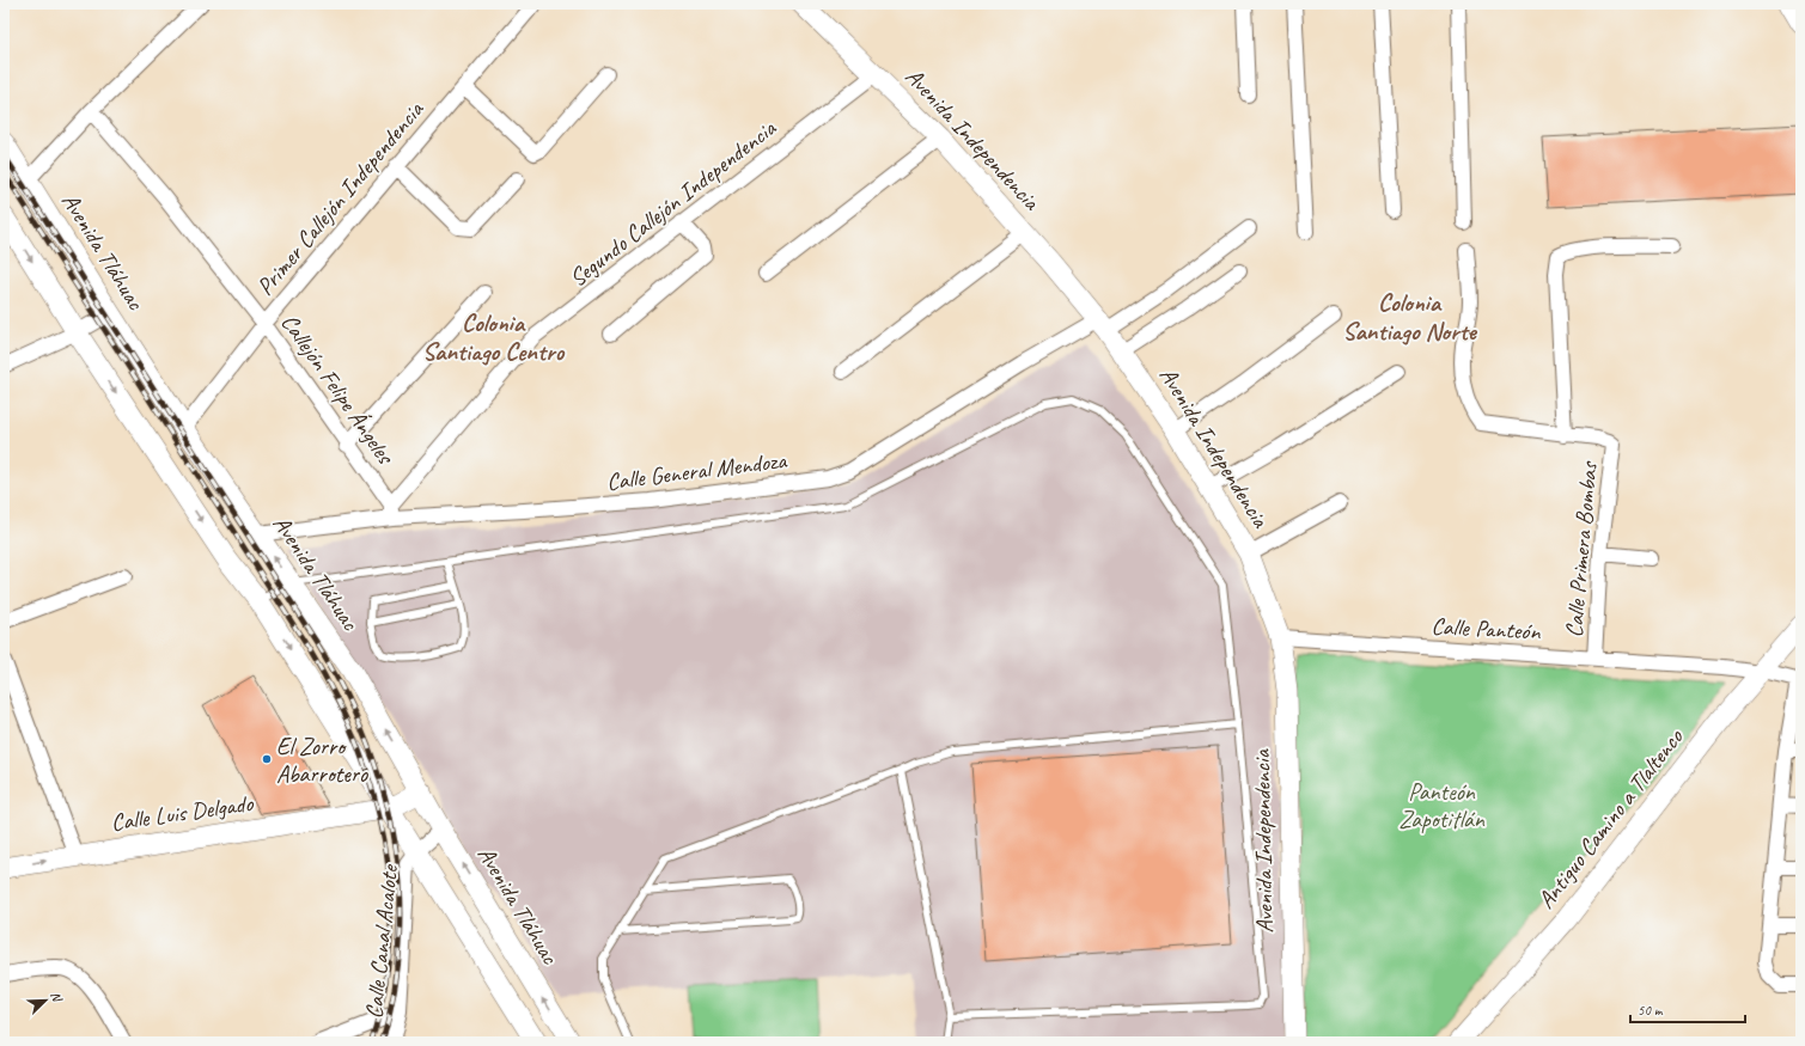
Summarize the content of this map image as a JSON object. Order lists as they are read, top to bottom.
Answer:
{
  "streets": {
    "street": [
      "Avenida Independencia",
      "Primer Callejón Independencia",
      "Segundo Callejón Independencia",
      "Avenida Tláhuac",
      "Callejón Felipe Ángeles",
      "Calle General Mendoza",
      "Calle Primera Bombas",
      "Calle Panteón",
      "Calle Luis Delgado",
      "Antiguo Camino a Tlaltenco",
      "Calle Canal Acalote"
    ]
  },
  "crossings": [
    ["Avenida Independencia", "Segundo Callejón Independencia"],
    ["Avenida Independencia", "Calle General Mendoza"],
    ["Avenida Independencia", "Calle Panteón"],
    ["Primer Callejón Independencia", "Avenida Tláhuac"],
    ["Primer Callejón Independencia", "Callejón Felipe Ángeles"],
    ["Segundo Callejón Independencia", "Callejón Felipe Ángeles"],
    ["Segundo Callejón Independencia", "Calle General Mendoza"],
    ["Avenida Tláhuac", "Calle General Mendoza"],
    ["Avenida Tláhuac", "Calle Luis Delgado"],
    ["Avenida Tláhuac", "Calle Canal Acalote"],
    ["Callejón Felipe Ángeles", "Calle General Mendoza"],
    ["Calle Primera Bombas", "Calle Panteón"],
    ["Calle Panteón", "Antiguo Camino a Tlaltenco"]
  ],
  "districts": ["Colonia Santiago Norte", "Colonia Santiago Centro"],
  "parks": ["Panteón Zapotitlán"],
  "places": ["El Zorro Abarrotero"],
  "scale_bar": "50 m",
  "north": "top right"
}
